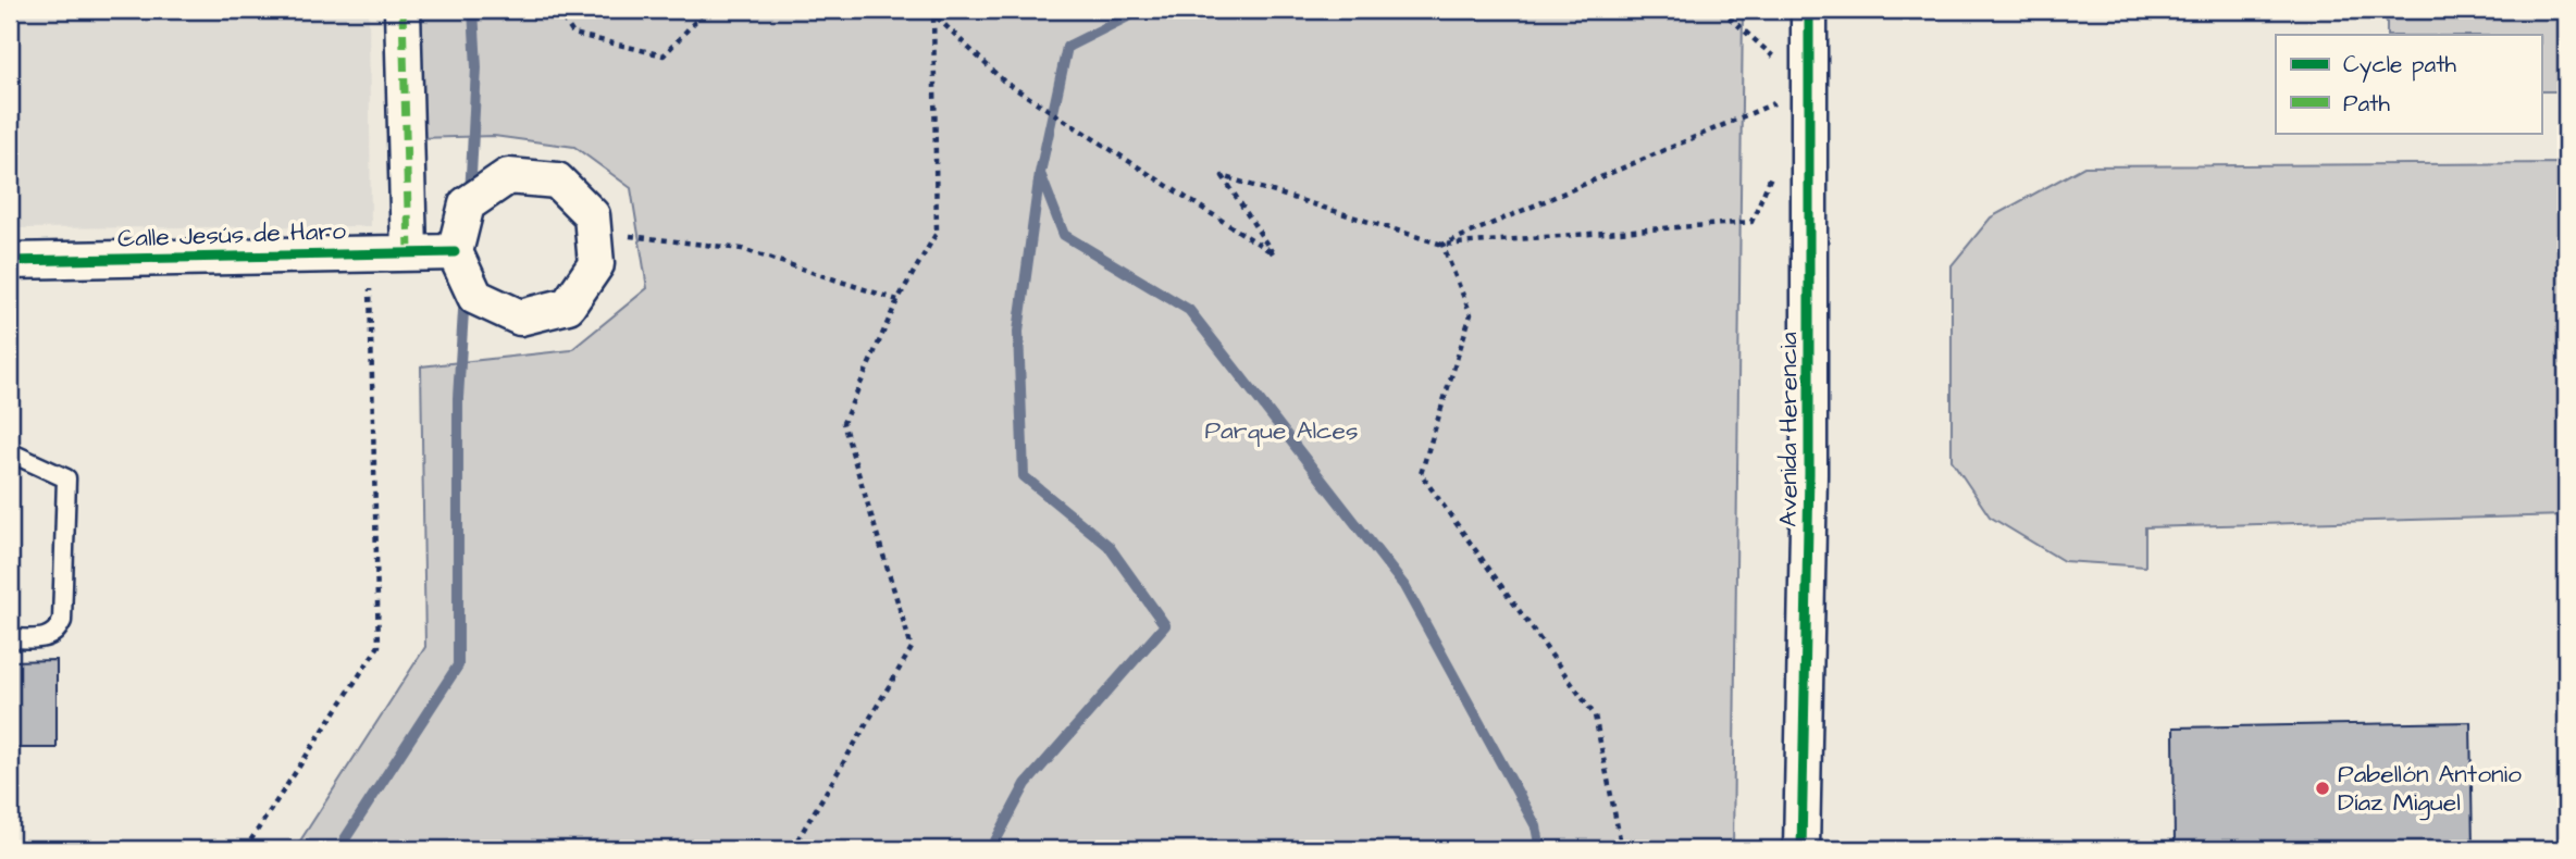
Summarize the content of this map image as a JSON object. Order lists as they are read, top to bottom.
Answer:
{
  "streets": {
    "street": ["Calle Jesús de Haro", "Avenida Herencia"]
  },
  "parks": ["Parque Alces"],
  "places": ["Pabellón Antonio Díaz Miguel"],
  "legend": ["Cycle path", "Path"]
}
